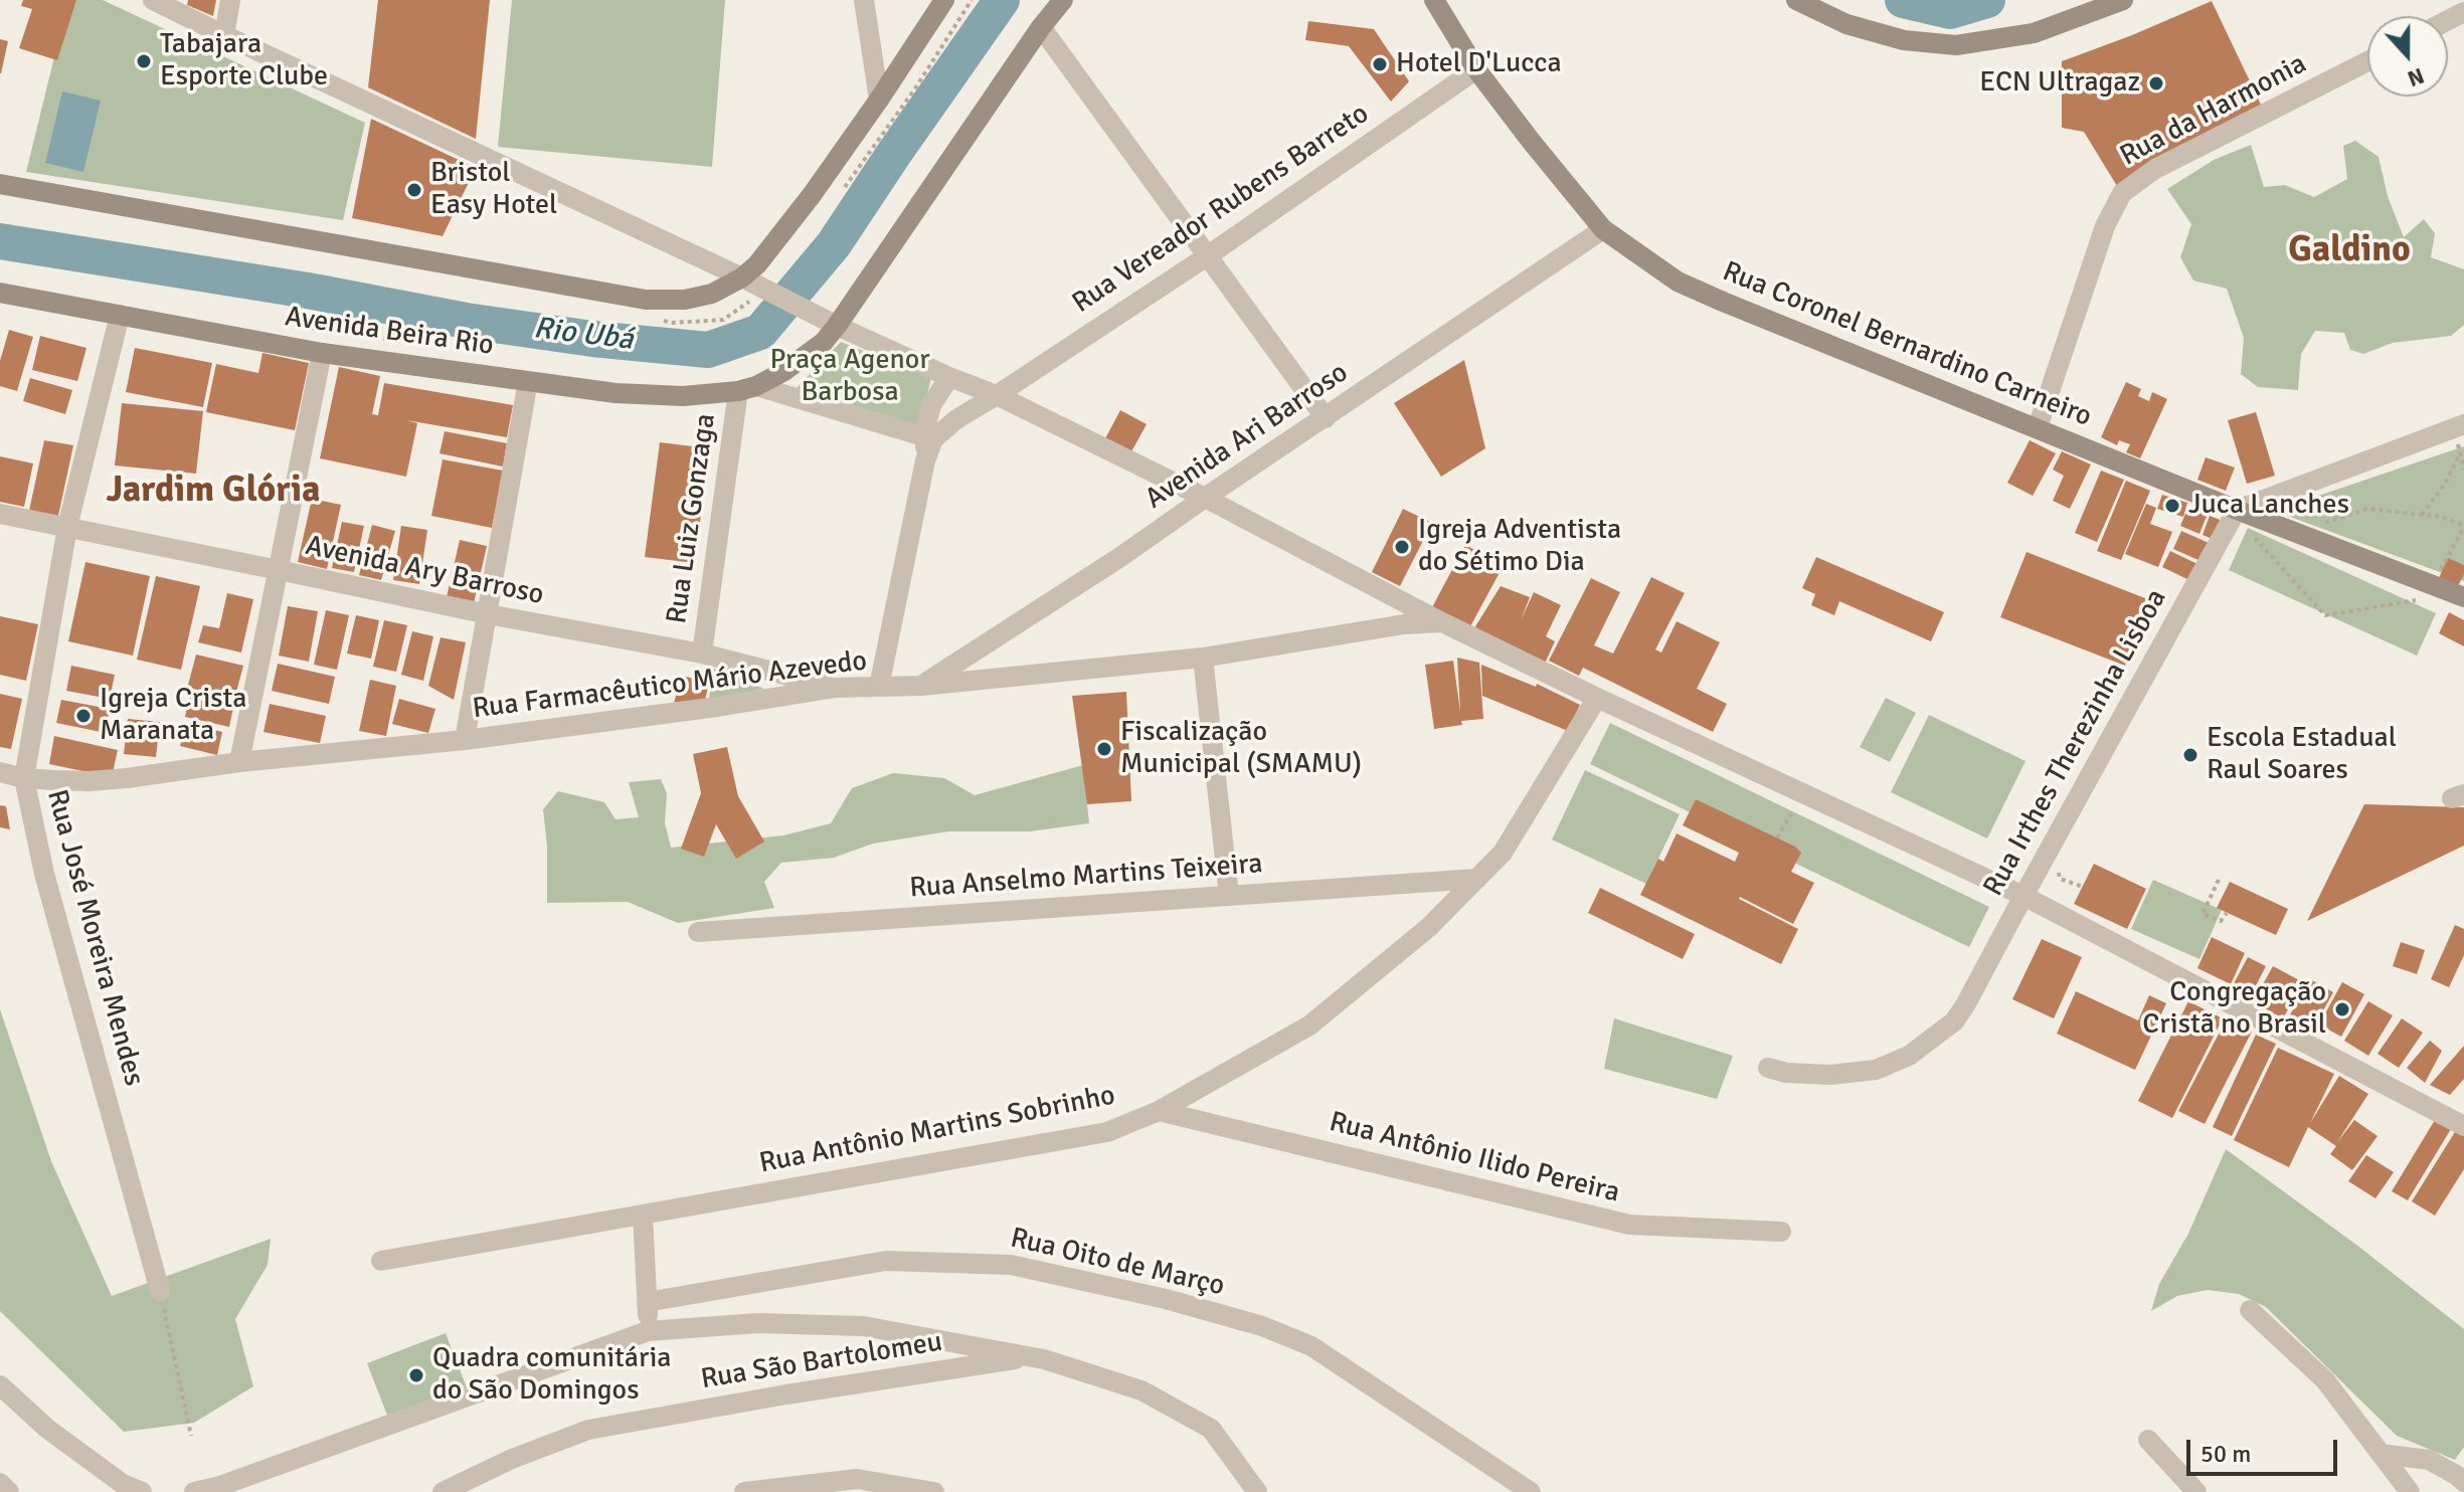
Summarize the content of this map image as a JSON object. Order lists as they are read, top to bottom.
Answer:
{
  "streets": {
    "main road": ["Avenida Beira Rio", "Rua Coronel Bernardino Carneiro"],
    "street": [
      "Rua da Harmonia",
      "Rua Vereador Rubens Barreto",
      "Avenida Ari Barroso",
      "Rua Luiz Gonzaga",
      "Avenida Ary Barroso",
      "Rua Farmacêutico Mário Azevedo",
      "Rua Irthes Therezinha Lisboa",
      "Rua Anselmo Martins Teixeira",
      "Rua José Moreira Mendes",
      "Rua Antônio Martins Sobrinho",
      "Rua Antônio Ilido Pereira",
      "Rua Oito de Março",
      "Rua São Bartolomeu"
    ]
  },
  "crossings": [
    ["Rua da Harmonia", "Rua Coronel Bernardino Carneiro"],
    ["Rua Vereador Rubens Barreto", "Rua Coronel Bernardino Carneiro"],
    ["Avenida Beira Rio", "Rua Luiz Gonzaga"],
    ["Avenida Beira Rio", "Rua José Moreira Mendes"],
    ["Rua Coronel Bernardino Carneiro", "Avenida Ari Barroso"],
    ["Rua Coronel Bernardino Carneiro", "Rua Irthes Therezinha Lisboa"],
    ["Avenida Ari Barroso", "Rua Farmacêutico Mário Azevedo"],
    ["Rua Luiz Gonzaga", "Avenida Ary Barroso"],
    ["Avenida Ary Barroso", "Rua Farmacêutico Mário Azevedo"],
    ["Avenida Ary Barroso", "Rua José Moreira Mendes"],
    ["Rua Farmacêutico Mário Azevedo", "Rua José Moreira Mendes"],
    ["Rua Anselmo Martins Teixeira", "Rua Antônio Martins Sobrinho"],
    ["Rua Antônio Martins Sobrinho", "Rua Antônio Ilido Pereira"]
  ],
  "districts": ["Galdino", "Jardim Glória"],
  "water": ["Rio Ubá"],
  "parks": ["Praça Agenor Barbosa"],
  "places": [
    "Tabajara Esporte Clube",
    "Hotel D'Lucca",
    "ECN Ultragaz",
    "Bristol Easy Hotel",
    "Juca Lanches",
    "Igreja Adventista do Sétimo Dia",
    "Igreja Crista Maranata",
    "Fiscalização Municipal (SMAMU)",
    "Escola Estadual Raul Soares",
    "Congregação Cristã no Brasil",
    "Quadra comunitária do São Domingos"
  ],
  "scale_bar": "50 m",
  "north": "bottom"
}
